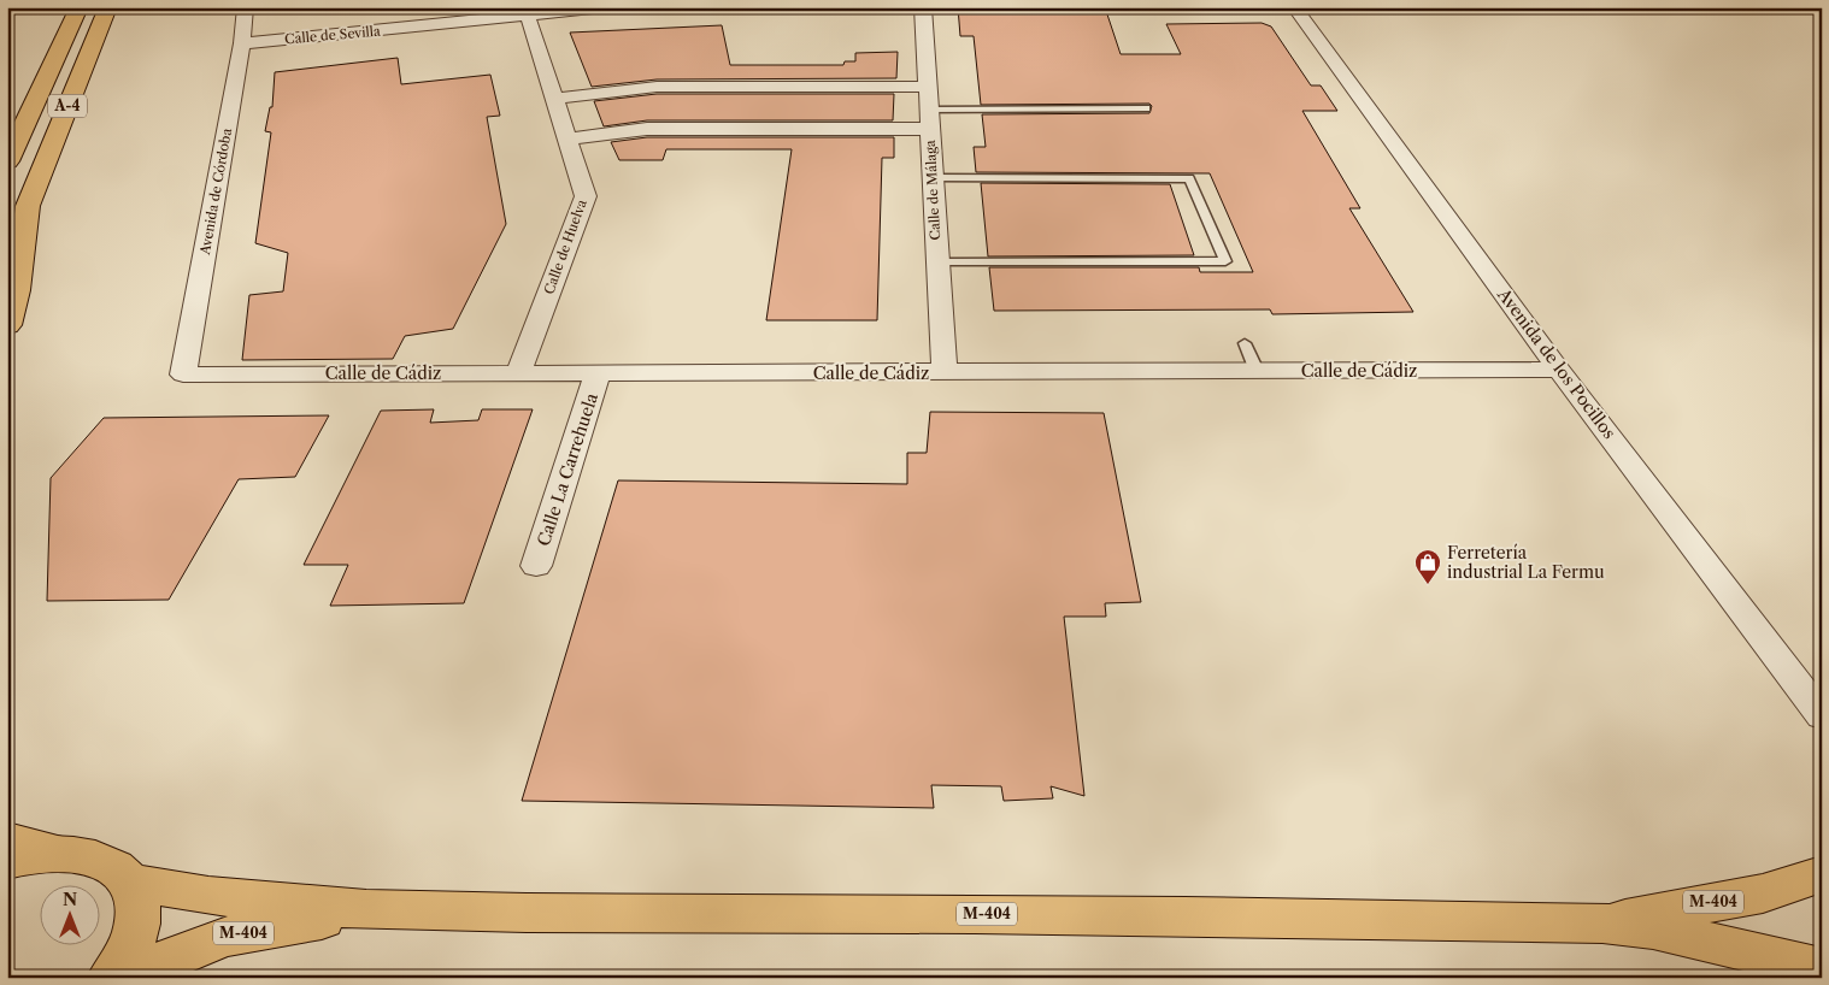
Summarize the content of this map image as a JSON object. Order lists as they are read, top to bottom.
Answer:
{
  "streets": {
    "main road": ["A-4", "M-404"],
    "street": [
      "Calle de Sevilla",
      "Calle de Málaga",
      "Avenida de Córdoba",
      "Calle de Huelva",
      "Avenida de los Pocillos",
      "Calle de Cádiz",
      "Calle La Carrehuela"
    ]
  },
  "crossings": [
    ["Calle de Sevilla", "Avenida de Córdoba"],
    ["Calle de Sevilla", "Calle de Huelva"],
    ["Calle de Málaga", "Calle de Cádiz"],
    ["Avenida de Córdoba", "Calle de Cádiz"],
    ["Calle de Huelva", "Calle de Cádiz"],
    ["Avenida de los Pocillos", "Calle de Cádiz"],
    ["Calle de Cádiz", "Calle La Carrehuela"]
  ],
  "places": {
    "shop": ["Ferretería industrial La Fermu"]
  },
  "north": "top"
}
